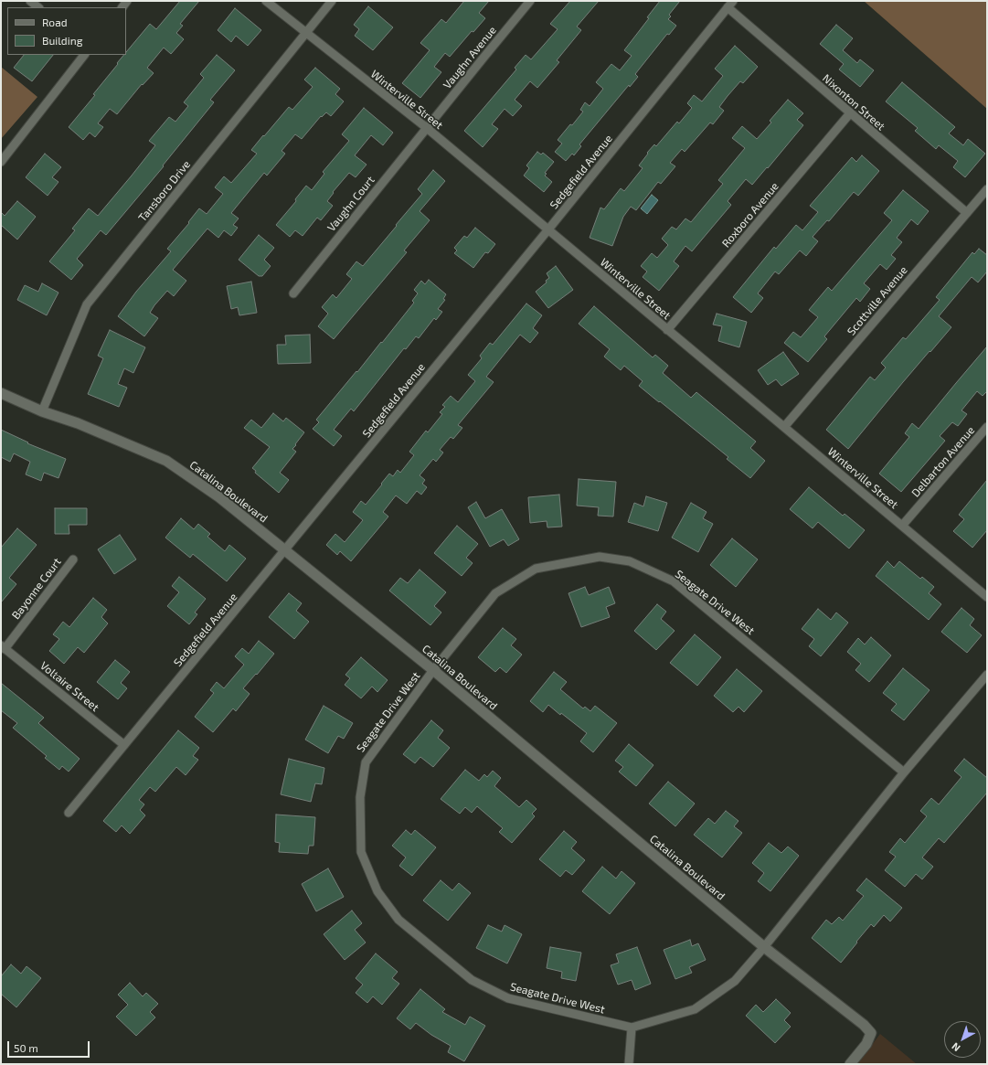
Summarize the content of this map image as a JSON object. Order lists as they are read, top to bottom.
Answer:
{
  "streets": {
    "street": [
      "Vaughn Avenue",
      "Winterville Street",
      "Nixonton Street",
      "Sedgefield Avenue",
      "Tansboro Drive",
      "Vaughn Court",
      "Roxboro Avenue",
      "Scottville Avenue",
      "Delbarton Avenue",
      "Catalina Boulevard",
      "Bayonne Court",
      "Seagate Drive West",
      "Voltaire Street"
    ]
  },
  "crossings": [
    ["Vaughn Avenue", "Winterville Street"],
    ["Vaughn Avenue", "Vaughn Court"],
    ["Winterville Street", "Sedgefield Avenue"],
    ["Winterville Street", "Tansboro Drive"],
    ["Winterville Street", "Vaughn Court"],
    ["Winterville Street", "Roxboro Avenue"],
    ["Winterville Street", "Scottville Avenue"],
    ["Winterville Street", "Delbarton Avenue"],
    ["Nixonton Street", "Sedgefield Avenue"],
    ["Nixonton Street", "Roxboro Avenue"],
    ["Nixonton Street", "Scottville Avenue"],
    ["Sedgefield Avenue", "Catalina Boulevard"],
    ["Sedgefield Avenue", "Voltaire Street"],
    ["Tansboro Drive", "Catalina Boulevard"],
    ["Catalina Boulevard", "Seagate Drive West"],
    ["Bayonne Court", "Voltaire Street"]
  ],
  "legend": ["Road", "Building"],
  "scale_bar": "50 m",
  "north": "bottom left"
}
